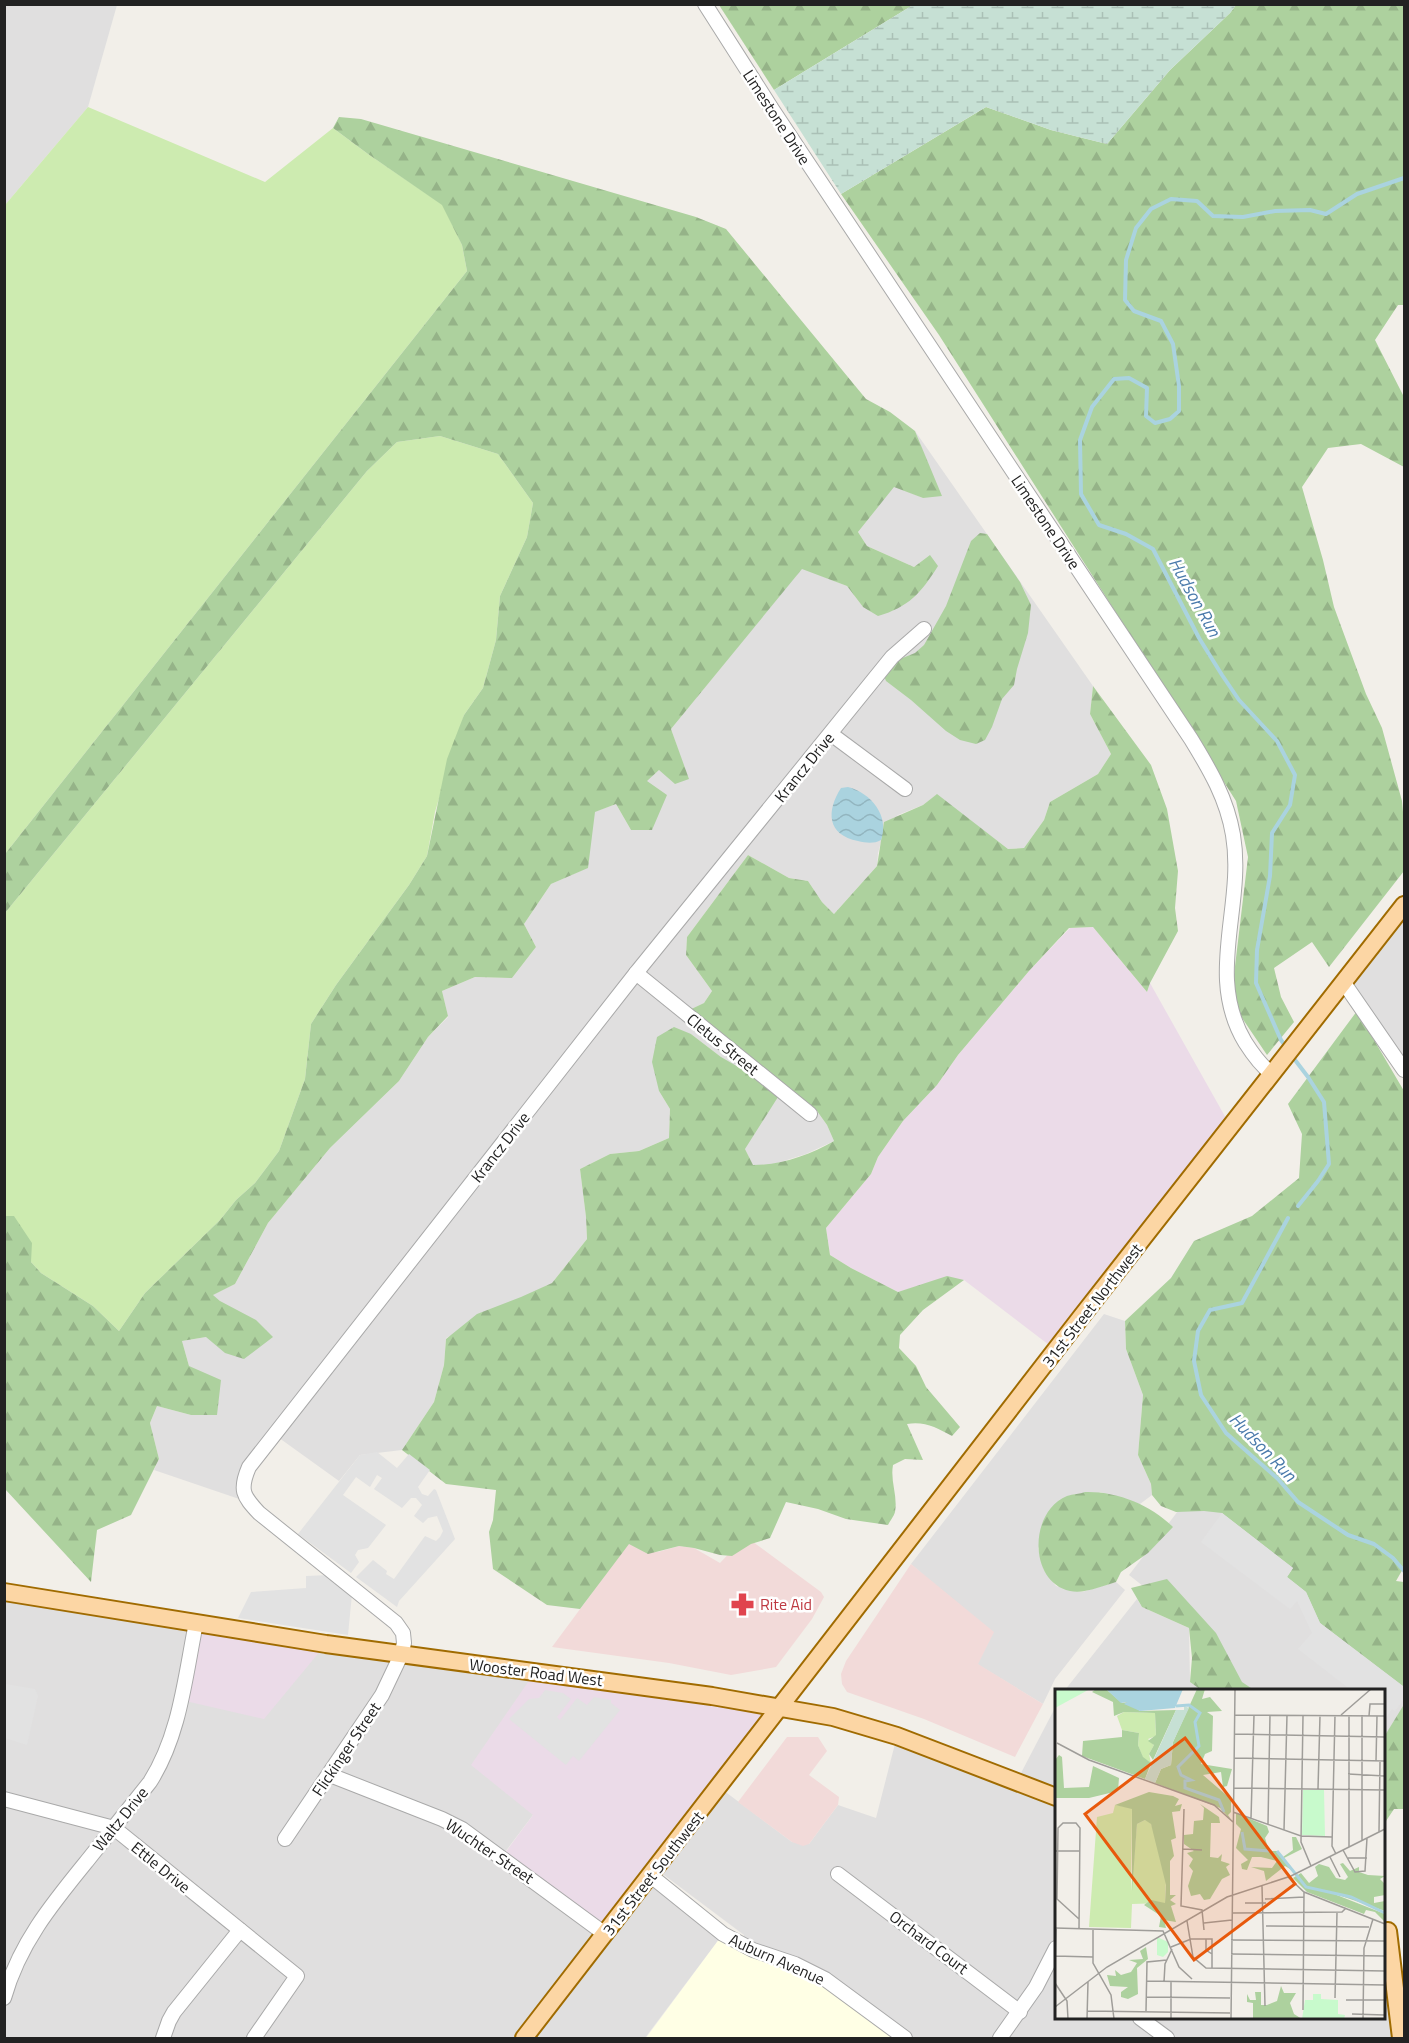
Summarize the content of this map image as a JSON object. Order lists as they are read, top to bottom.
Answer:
{
  "streets": {
    "main road": ["31st Street Northwest", "Wooster Road West", "31st Street Southwest"],
    "street": [
      "Limestone Drive",
      "Krancz Drive",
      "Cletus Street",
      "Flickinger Street",
      "Waltz Drive",
      "Wuchter Street",
      "Ettle Drive",
      "Orchard Court",
      "Auburn Avenue"
    ]
  },
  "crossings": [
    ["Limestone Drive", "31st Street Northwest"],
    ["Krancz Drive", "Cletus Street"],
    ["Krancz Drive", "Wooster Road West"],
    ["Krancz Drive", "Flickinger Street"],
    ["31st Street Northwest", "Wooster Road West"],
    ["31st Street Northwest", "31st Street Southwest"],
    ["Wooster Road West", "Flickinger Street"],
    ["Wooster Road West", "Waltz Drive"],
    ["Wooster Road West", "31st Street Southwest"],
    ["Flickinger Street", "Wuchter Street"],
    ["Waltz Drive", "Ettle Drive"],
    ["Wuchter Street", "31st Street Southwest"],
    ["31st Street Southwest", "Auburn Avenue"]
  ],
  "water": ["Hudson Run"],
  "places": {
    "pharmacy": ["Rite Aid"]
  }
}
